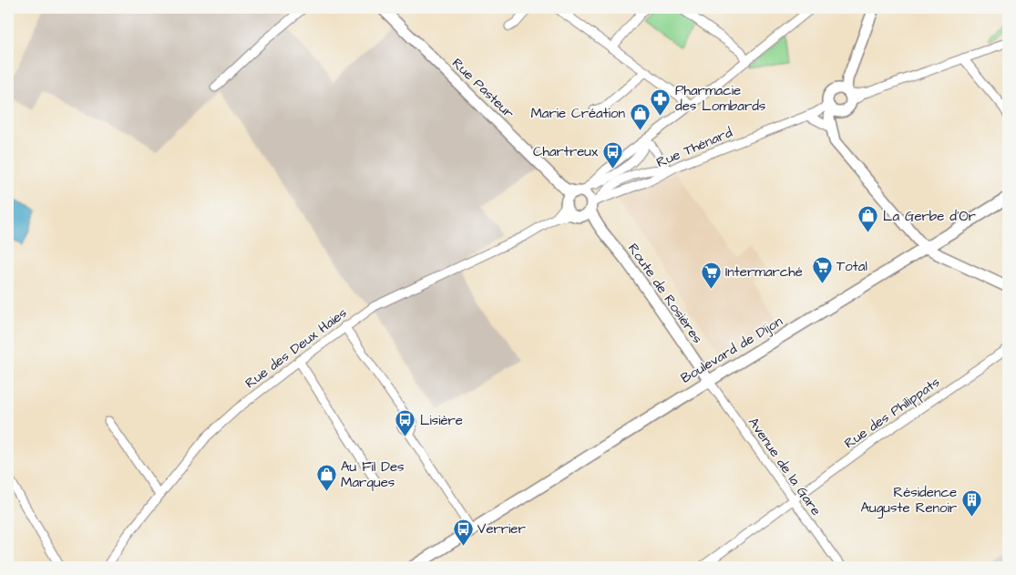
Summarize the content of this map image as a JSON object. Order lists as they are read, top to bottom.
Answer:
{
  "streets": {
    "main road": ["Boulevard de Dijon"],
    "street": [
      "Rue Pasteur",
      "Rue Thénard",
      "Route de Rosières",
      "Rue des Deux Haies",
      "Rue des Philippats",
      "Avenue de la Gare"
    ]
  },
  "crossings": [
    ["Rue Pasteur", "Route de Rosières"],
    ["Rue Pasteur", "Rue des Deux Haies"],
    ["Rue Thénard", "Route de Rosières"],
    ["Route de Rosières", "Rue des Deux Haies"],
    ["Route de Rosières", "Boulevard de Dijon"],
    ["Route de Rosières", "Avenue de la Gare"],
    ["Boulevard de Dijon", "Avenue de la Gare"],
    ["Rue des Philippats", "Avenue de la Gare"]
  ],
  "places": {
    "pharmacy": ["Pharmacie des Lombards"],
    "shop": ["Marie Création", "La Gerbe d'Or", "Au Fil Des Marques"],
    "bus stop": ["Chartreux", "Lisière", "Verrier"],
    "supermarket": ["Total", "Intermarché"],
    "building": ["Résidence Auguste Renoir"]
  }
}
